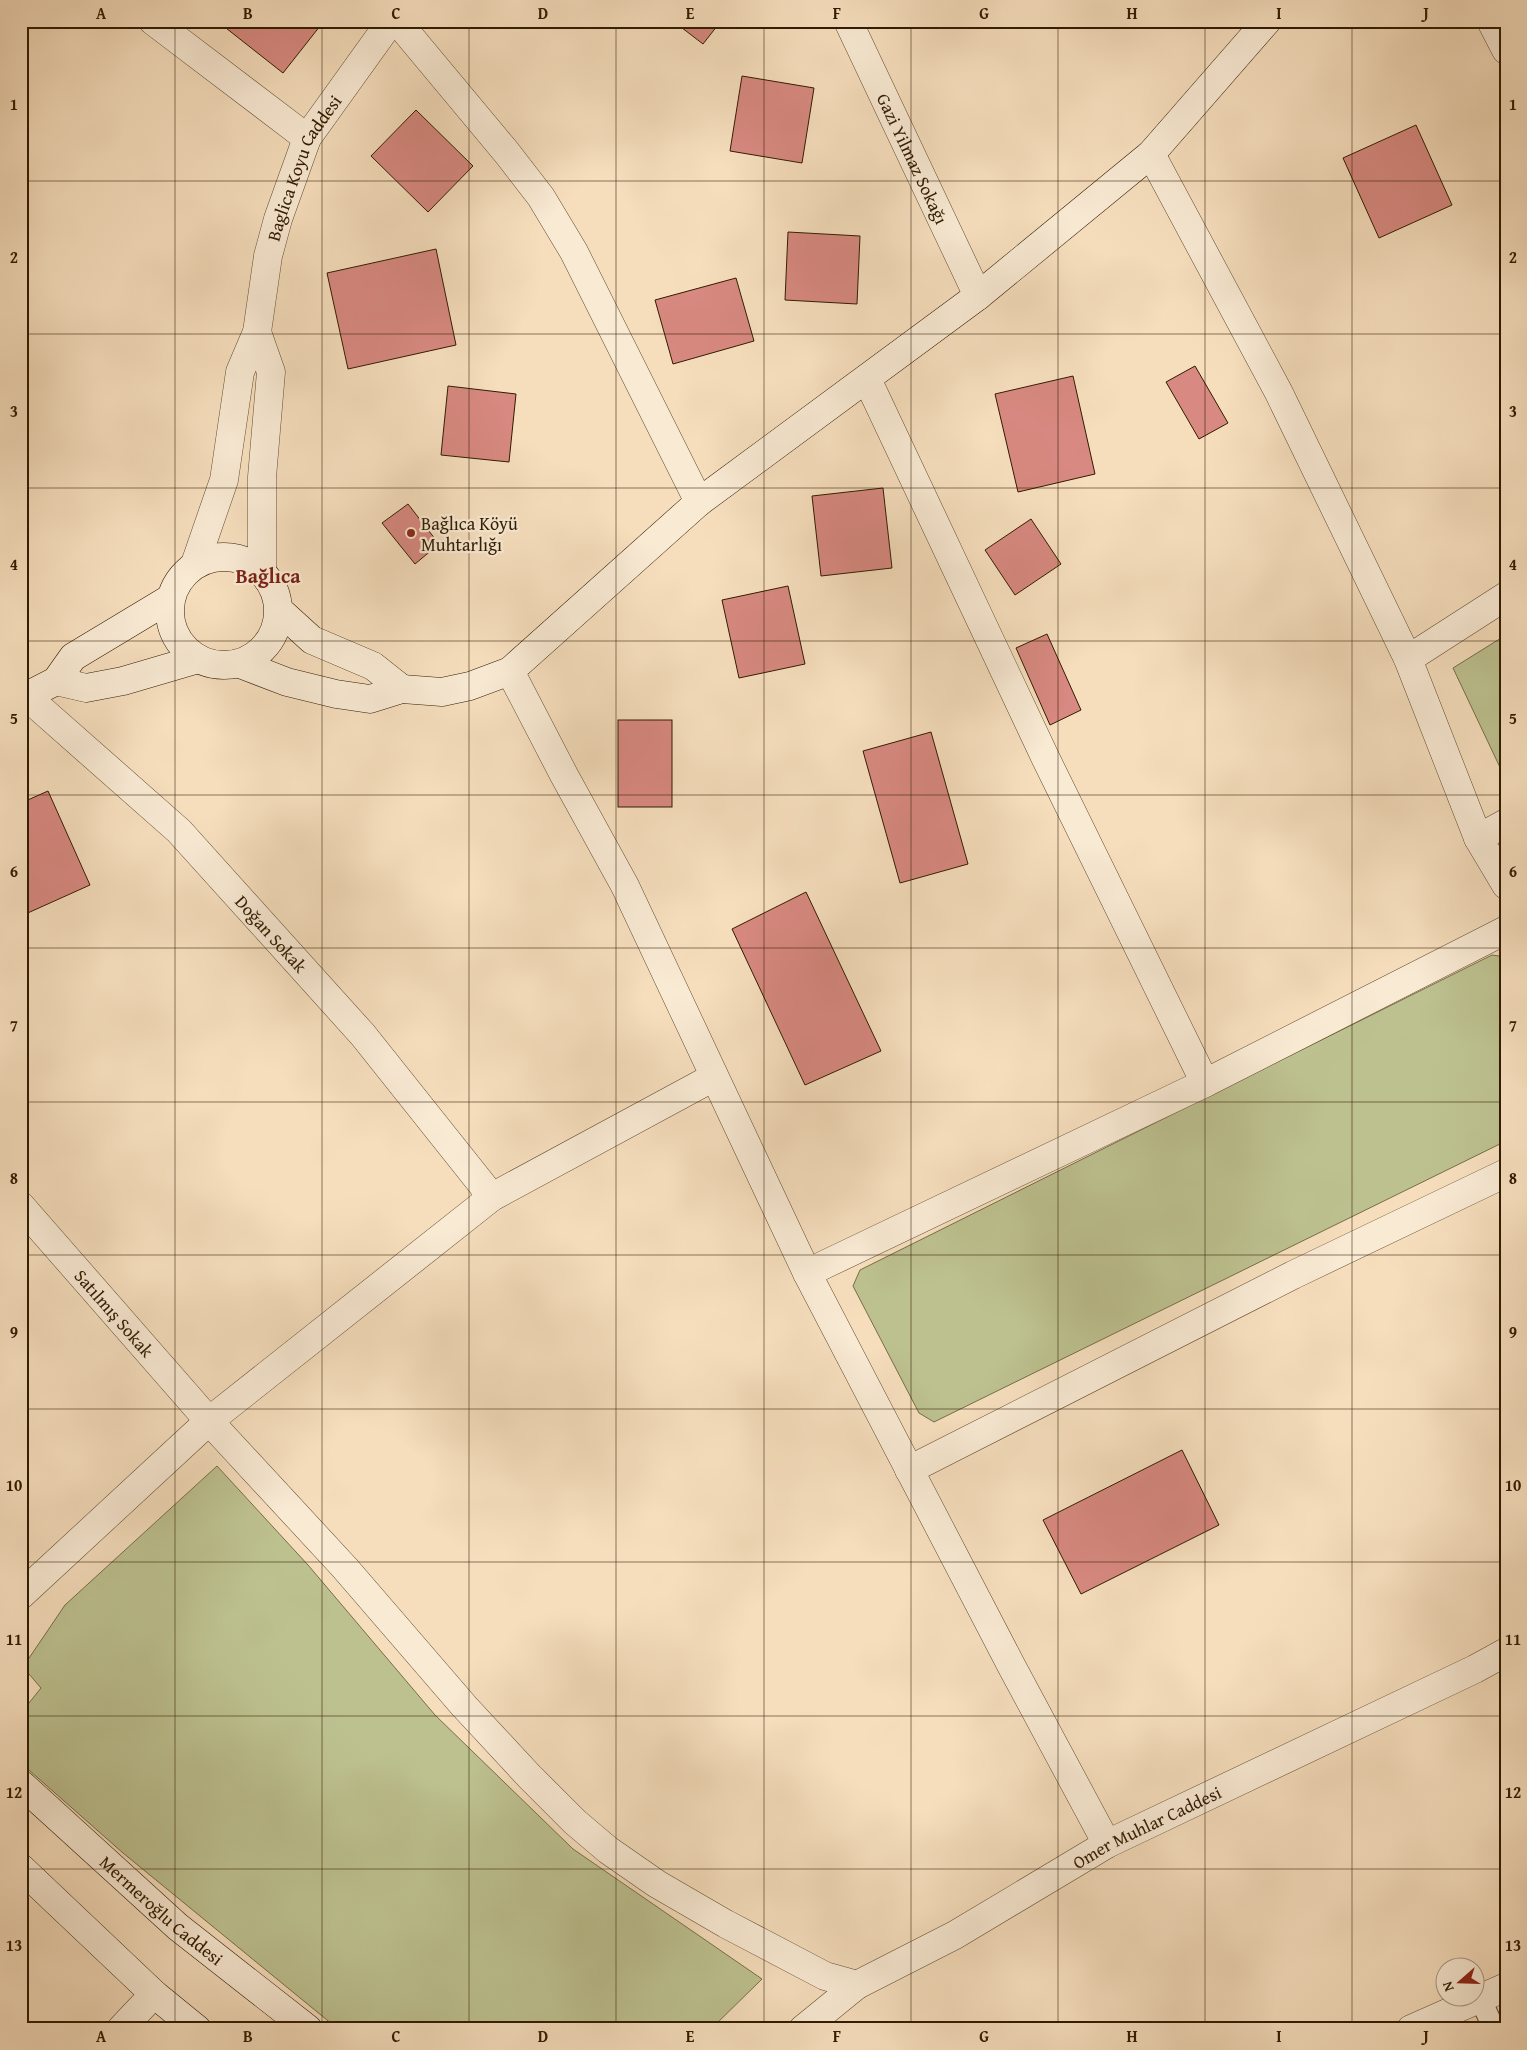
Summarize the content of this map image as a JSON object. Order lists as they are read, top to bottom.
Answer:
{
  "streets": {
    "street": [
      "Gazi Yilmaz Sokağı",
      "Baglica Koyu Caddesi",
      "Doğan Sokak",
      "Satılmış Sokak",
      "Omer Muhlar Caddesi",
      "Mermeroğlu Caddesi"
    ]
  },
  "crossings": [
    ["Satılmış Sokak", "Omer Muhlar Caddesi"]
  ],
  "districts": ["Bağlıca"],
  "places": ["Bağlıca Köyü Muhtarlığı"],
  "north": "left",
  "grid": {
    "columns": [
      "A",
      "B",
      "C",
      "D",
      "E",
      "F",
      "G",
      "H",
      "I",
      "J"
    ],
    "rows": [
      "1",
      "2",
      "3",
      "4",
      "5",
      "6",
      "7",
      "8",
      "9",
      "10",
      "11",
      "12",
      "13"
    ]
  }
}
